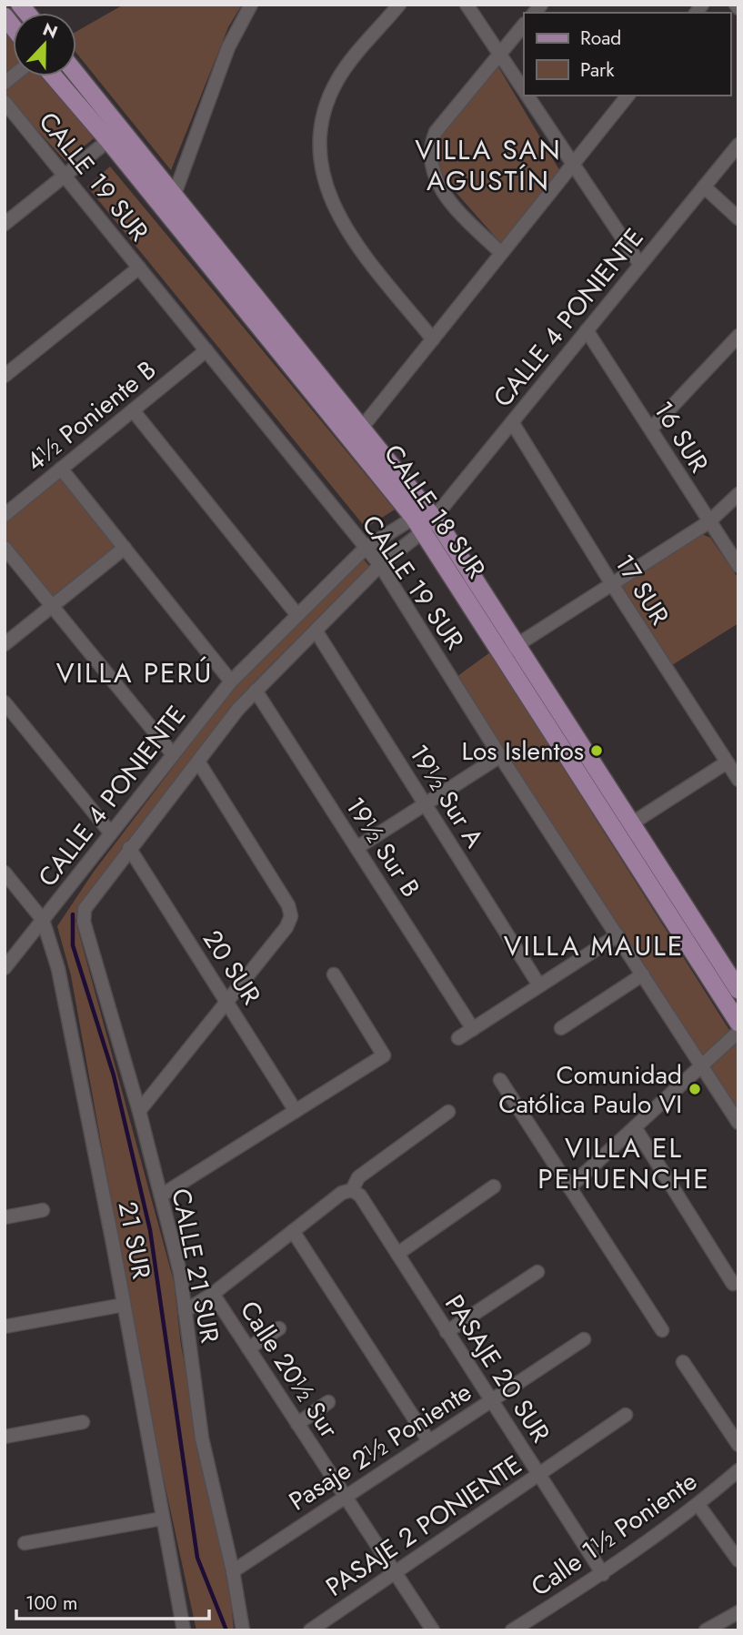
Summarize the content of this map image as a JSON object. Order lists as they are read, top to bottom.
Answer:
{
  "streets": {
    "main road": ["CALLE 18 SUR"],
    "street": [
      "CALLE 19 SUR",
      "CALLE 4 PONIENTE",
      "4½ Poniente B",
      "16 SUR",
      "17 SUR",
      "19½ Sur A",
      "19½ Sur B",
      "20 SUR",
      "21 SUR",
      "CALLE 21 SUR",
      "PASAJE 20 SUR",
      "Calle 20½ Sur",
      "Pasaje 2½ Poniente",
      "PASAJE 2 PONIENTE",
      "Calle 1½ Poniente"
    ]
  },
  "crossings": [
    ["CALLE 19 SUR", "CALLE 4 PONIENTE"],
    ["CALLE 19 SUR", "4½ Poniente B"],
    ["CALLE 4 PONIENTE", "16 SUR"],
    ["CALLE 4 PONIENTE", "CALLE 18 SUR"],
    ["CALLE 4 PONIENTE", "17 SUR"],
    ["CALLE 4 PONIENTE", "19½ Sur A"],
    ["CALLE 4 PONIENTE", "19½ Sur B"],
    ["CALLE 4 PONIENTE", "20 SUR"],
    ["CALLE 4 PONIENTE", "21 SUR"],
    ["CALLE 4 PONIENTE", "CALLE 21 SUR"],
    ["CALLE 21 SUR", "Pasaje 2½ Poniente"],
    ["PASAJE 20 SUR", "Pasaje 2½ Poniente"],
    ["PASAJE 20 SUR", "PASAJE 2 PONIENTE"],
    ["PASAJE 20 SUR", "Calle 1½ Poniente"],
    ["Calle 20½ Sur", "Pasaje 2½ Poniente"],
    ["Calle 20½ Sur", "PASAJE 2 PONIENTE"]
  ],
  "districts": [
    "VILLA SAN AGUSTÍN",
    "VILLA PERÚ",
    "VILLA MAULE",
    "VILLA EL PEHUENCHE"
  ],
  "places": ["Los Islentos", "Comunidad Católica Paulo VI"],
  "legend": ["Road", "Park"],
  "scale_bar": "100 m",
  "north": "top"
}
